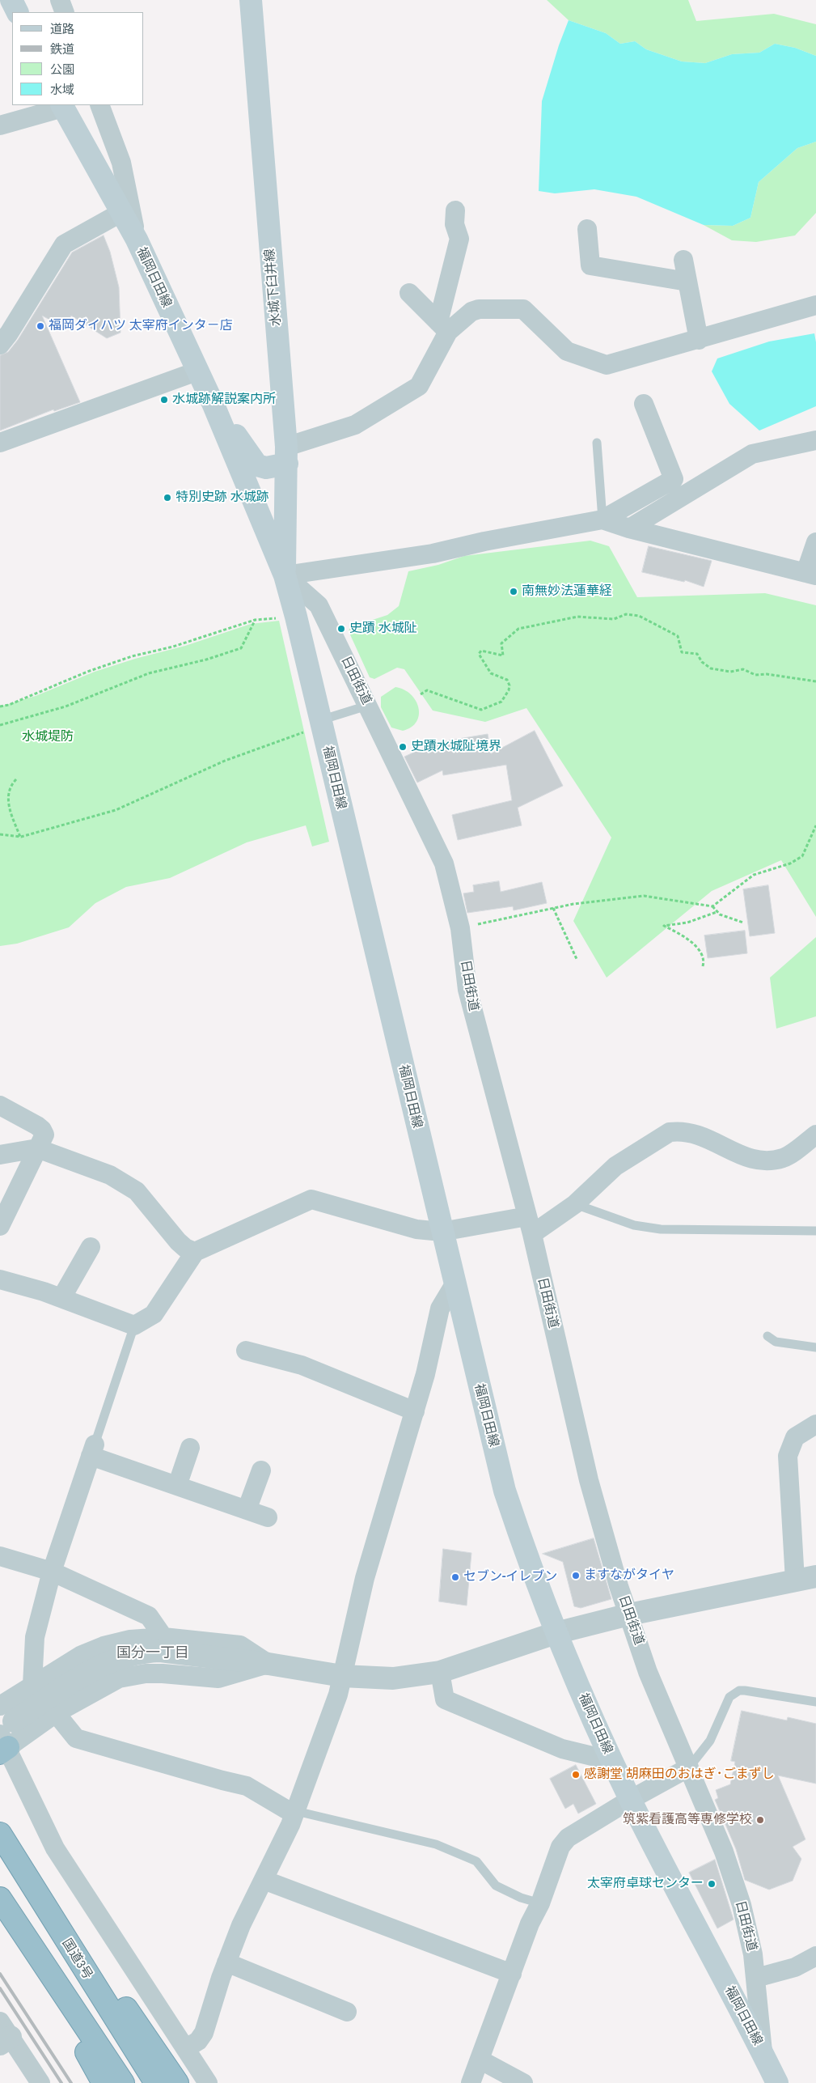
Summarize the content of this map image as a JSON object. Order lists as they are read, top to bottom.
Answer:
{
  "streets": {
    "highway": ["国道3号"],
    "main road": ["福岡日田線", "水城下臼井線"],
    "street": ["日田街道"]
  },
  "crossings": [
    ["福岡日田線", "水城下臼井線"],
    ["福岡日田線", "日田街道"],
    ["水城下臼井線", "日田街道"]
  ],
  "districts": ["国分一丁目"],
  "parks": ["水城堤防"],
  "places": [
    "福岡ダイハツ 太宰府インタ－店",
    "水城跡解説案内所",
    "特別史跡 水城跡",
    "南無妙法蓮華経",
    "史蹟 水城阯",
    "史蹟水城阯境界",
    "ますながタイヤ",
    "セブン-イレブン",
    "感謝堂 胡麻田のおはぎ･ごまずし",
    "筑紫看護高等専修学校",
    "太宰府卓球センター"
  ],
  "legend": [
    "道路",
    "鉄道",
    "公園",
    "水域"
  ]
}
